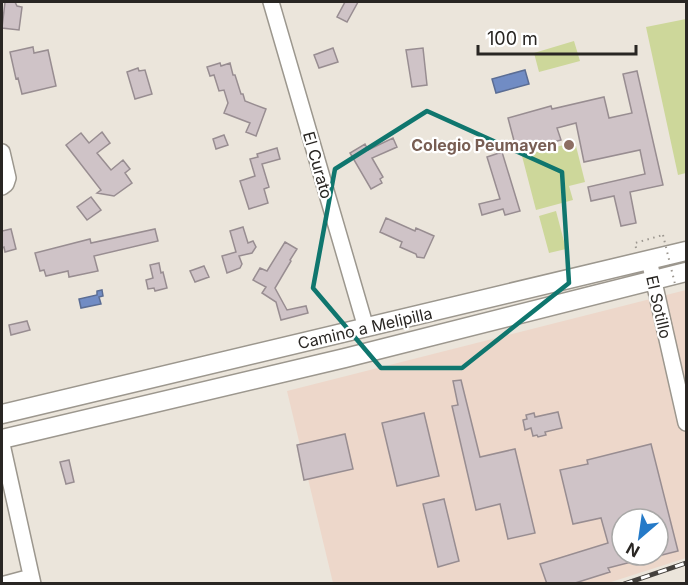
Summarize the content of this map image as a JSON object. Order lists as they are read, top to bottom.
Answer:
{
  "streets": {
    "main road": ["Camino a Melipilla"],
    "street": ["El Curato", "El Sotillo"]
  },
  "crossings": [
    ["El Curato", "Camino a Melipilla"],
    ["El Sotillo", "Camino a Melipilla"]
  ],
  "places": ["Colegio Peumayen"],
  "scale_bar": "100 m",
  "north": "bottom left"
}
